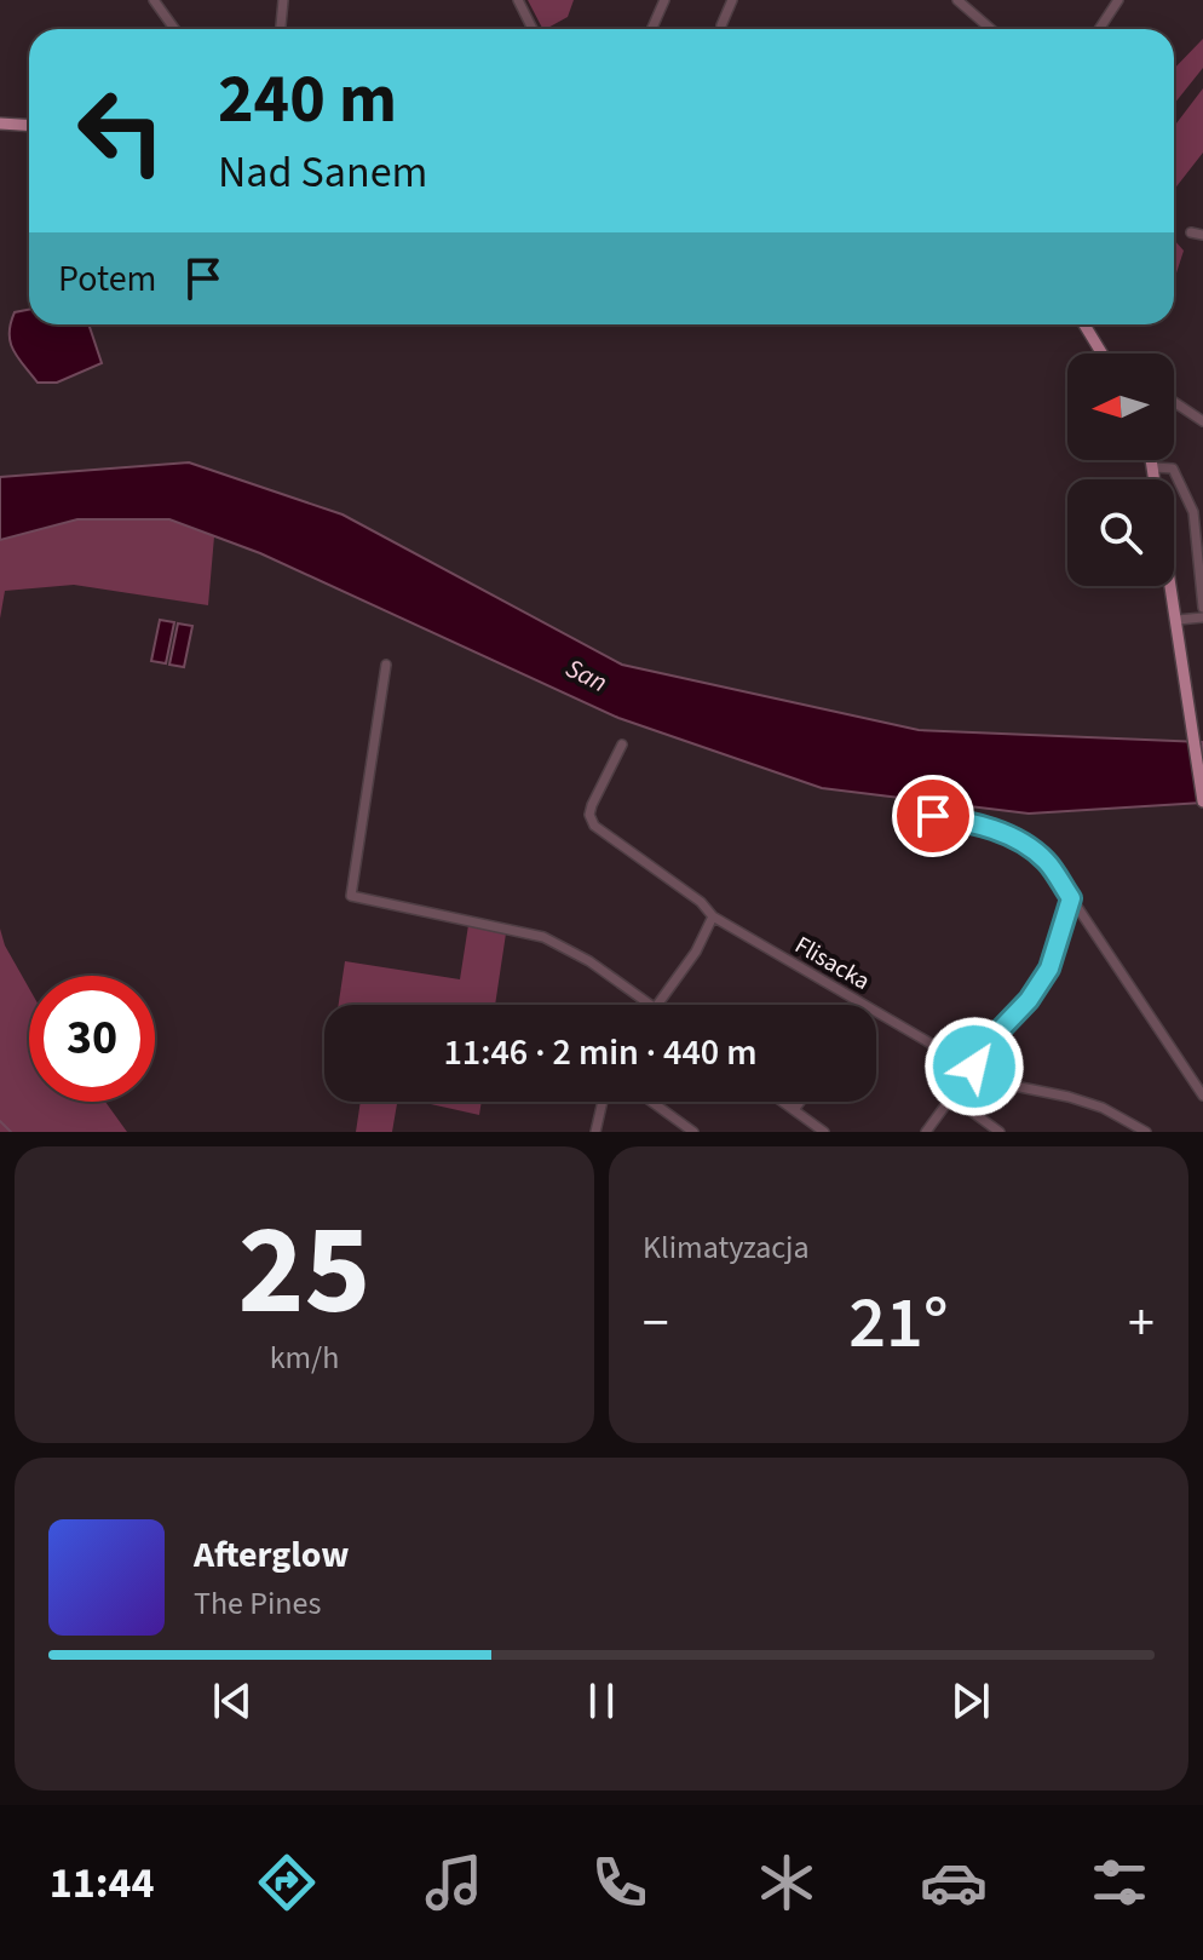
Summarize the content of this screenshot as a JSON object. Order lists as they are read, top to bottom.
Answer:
{
  "streets": {
    "street": ["Flisacka"]
  },
  "water": ["San"],
  "north": "left",
  "page": {
    "turn": ["240 m", "Nad Sanem"],
    "then": "Potem",
    "limit": "30",
    "trip": "11:46 · 2 min · 440 m",
    "tile": [
      ["25", "km/h"],
      "Klimatyzacja"
    ],
    "heat": ["−", "21°", "+"],
    "song": ["Afterglow", "The Pines"],
    "tabs": "11:44"
  }
}
